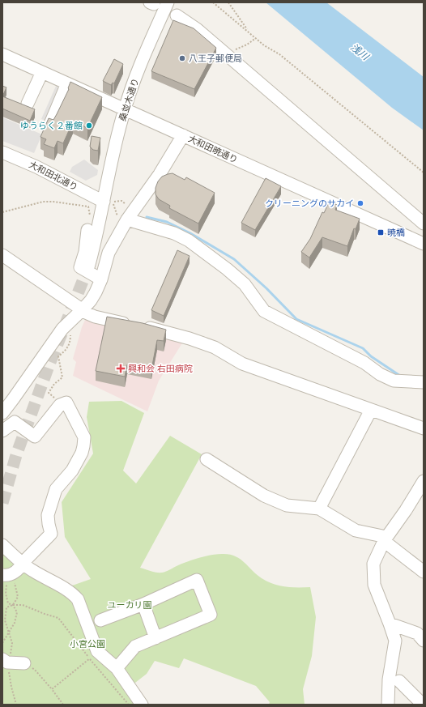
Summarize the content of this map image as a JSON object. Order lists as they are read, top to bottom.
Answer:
{
  "streets": {
    "street": ["桑並木通り", "大和田暁通り", "大和田北通り"]
  },
  "crossings": [
    ["桑並木通り", "大和田暁通り"],
    ["桑並木通り", "大和田北通り"]
  ],
  "water": ["浅川"],
  "parks": ["ユーカリ園", "小宮公園"],
  "places": {
    "other": ["八王子郵便局", "ゆうらく２番館", "クリーニングのサカイ"],
    "transit": ["暁橋"],
    "health": ["興和会 右田病院"]
  }
}
